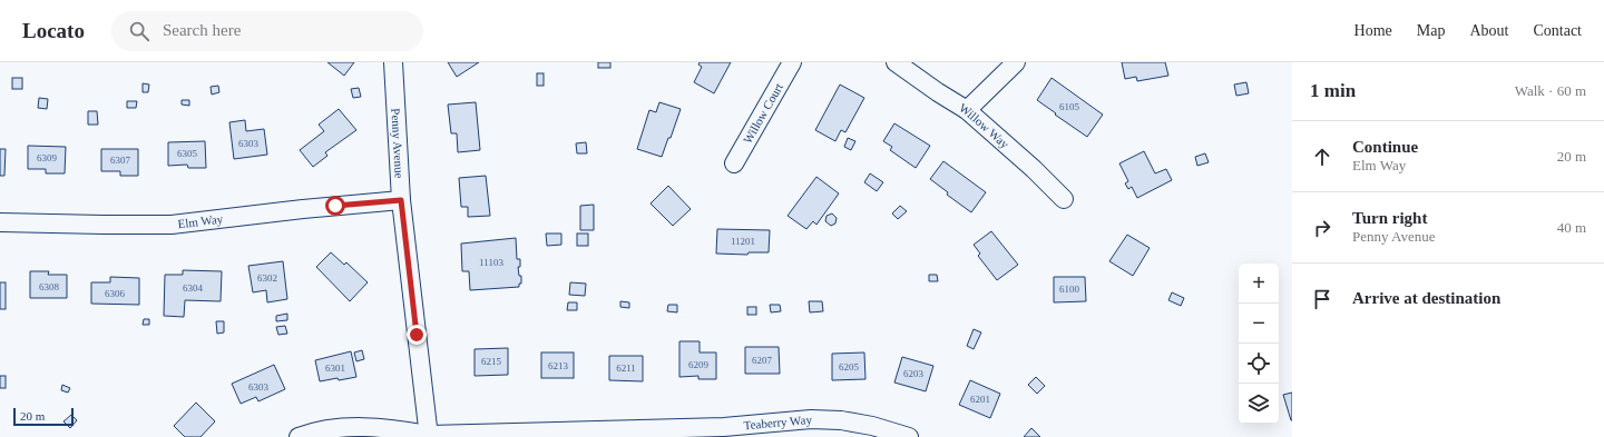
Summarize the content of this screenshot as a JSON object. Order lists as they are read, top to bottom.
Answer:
{
  "streets": {
    "street": [
      "Willow Court",
      "Willow Way",
      "Penny Avenue",
      "Elm Way",
      "Teaberry Way"
    ]
  },
  "crossings": [
    ["Penny Avenue", "Elm Way"],
    ["Penny Avenue", "Teaberry Way"]
  ],
  "house_numbers": [
    "6105",
    "6303",
    "6305",
    "6309",
    "6307",
    "11201",
    "11103",
    "6302",
    "6308",
    "6304",
    "6100",
    "6306",
    "6207",
    "6215",
    "6209",
    "6213",
    "6205",
    "6301",
    "6211",
    "6203",
    "6303",
    "6201"
  ],
  "scale_bar": "20 m",
  "page": {
    "header": "Locato",
    "search": "Search here",
    "nav": [
      "Home",
      "Map",
      "About",
      "Contact"
    ],
    "heading": ["1 min", "Walk · 60 m"],
    "list": [
      ["Continue", "Elm Way", "20 m"],
      ["Turn right", "Penny Avenue", "40 m"],
      "Arrive at destination"
    ],
    "map_buttons": ["+", "−"],
    "scale": "20 m"
  }
}
